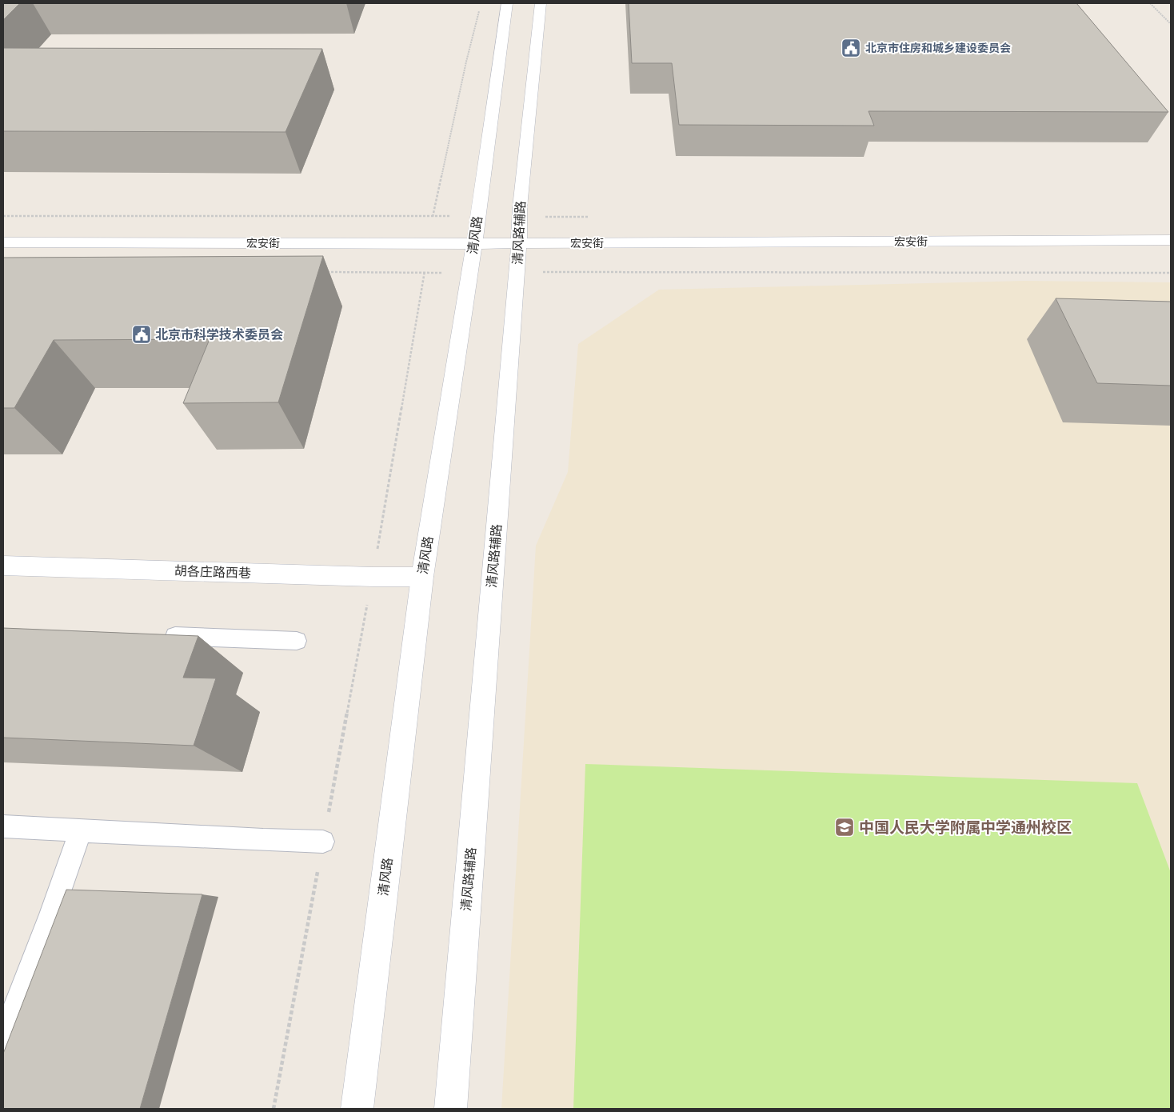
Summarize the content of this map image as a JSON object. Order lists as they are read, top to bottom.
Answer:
{
  "streets": {
    "street": [
      "清风路辅路",
      "清风路",
      "宏安街",
      "胡各庄路西巷"
    ]
  },
  "crossings": [
    ["清风路辅路", "宏安街"],
    ["清风路", "宏安街"],
    ["清风路", "胡各庄路西巷"]
  ],
  "places": {
    "public building": ["北京市住房和城乡建设委员会", "北京市科学技术委员会"],
    "school or university": ["中国人民大学附属中学通州校区"]
  }
}
